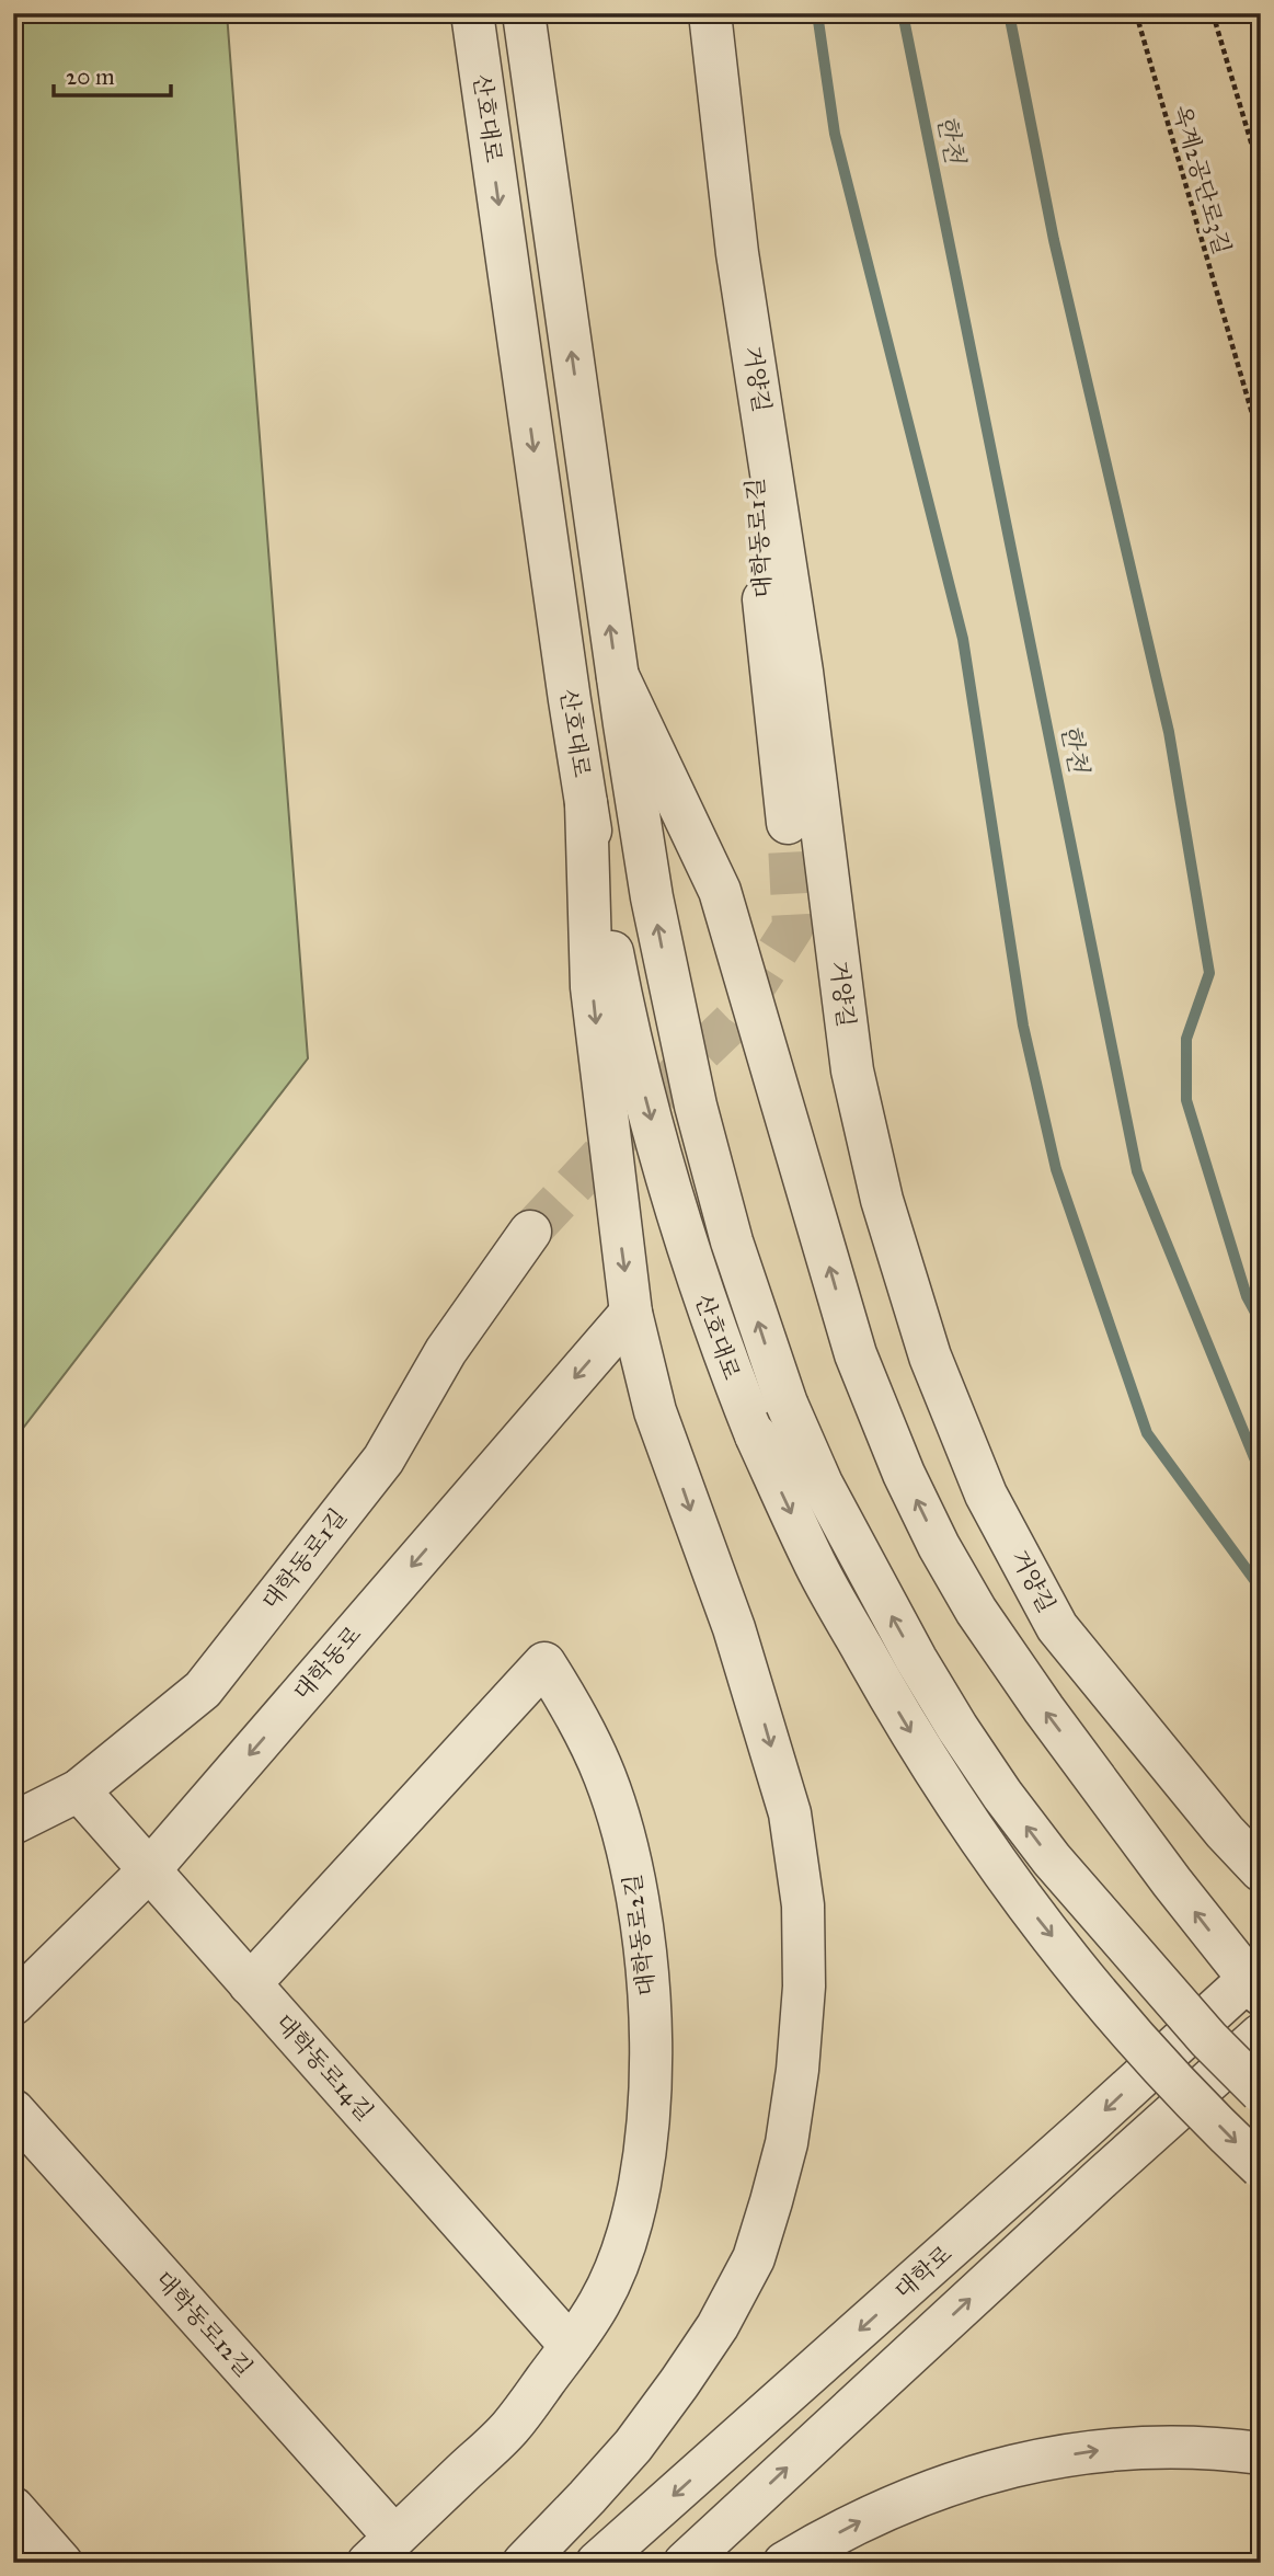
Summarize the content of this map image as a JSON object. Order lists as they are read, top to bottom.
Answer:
{
  "streets": {
    "street": [
      "산호대로",
      "거양길",
      "대학동로1길",
      "대학동로",
      "대학동로2길",
      "대학동로14길",
      "대학로",
      "대학동로12길"
    ],
    "path": ["옥계2공단로3길"]
  },
  "crossings": [
    ["거양길", "대학동로1길"],
    ["대학동로1길", "대학동로14길"],
    ["대학동로", "대학동로14길"],
    ["대학동로2길", "대학동로14길"],
    ["대학동로2길", "대학동로12길"]
  ],
  "one_way": ["대학동로"],
  "water": ["한천"],
  "scale_bar": "20 m"
}
